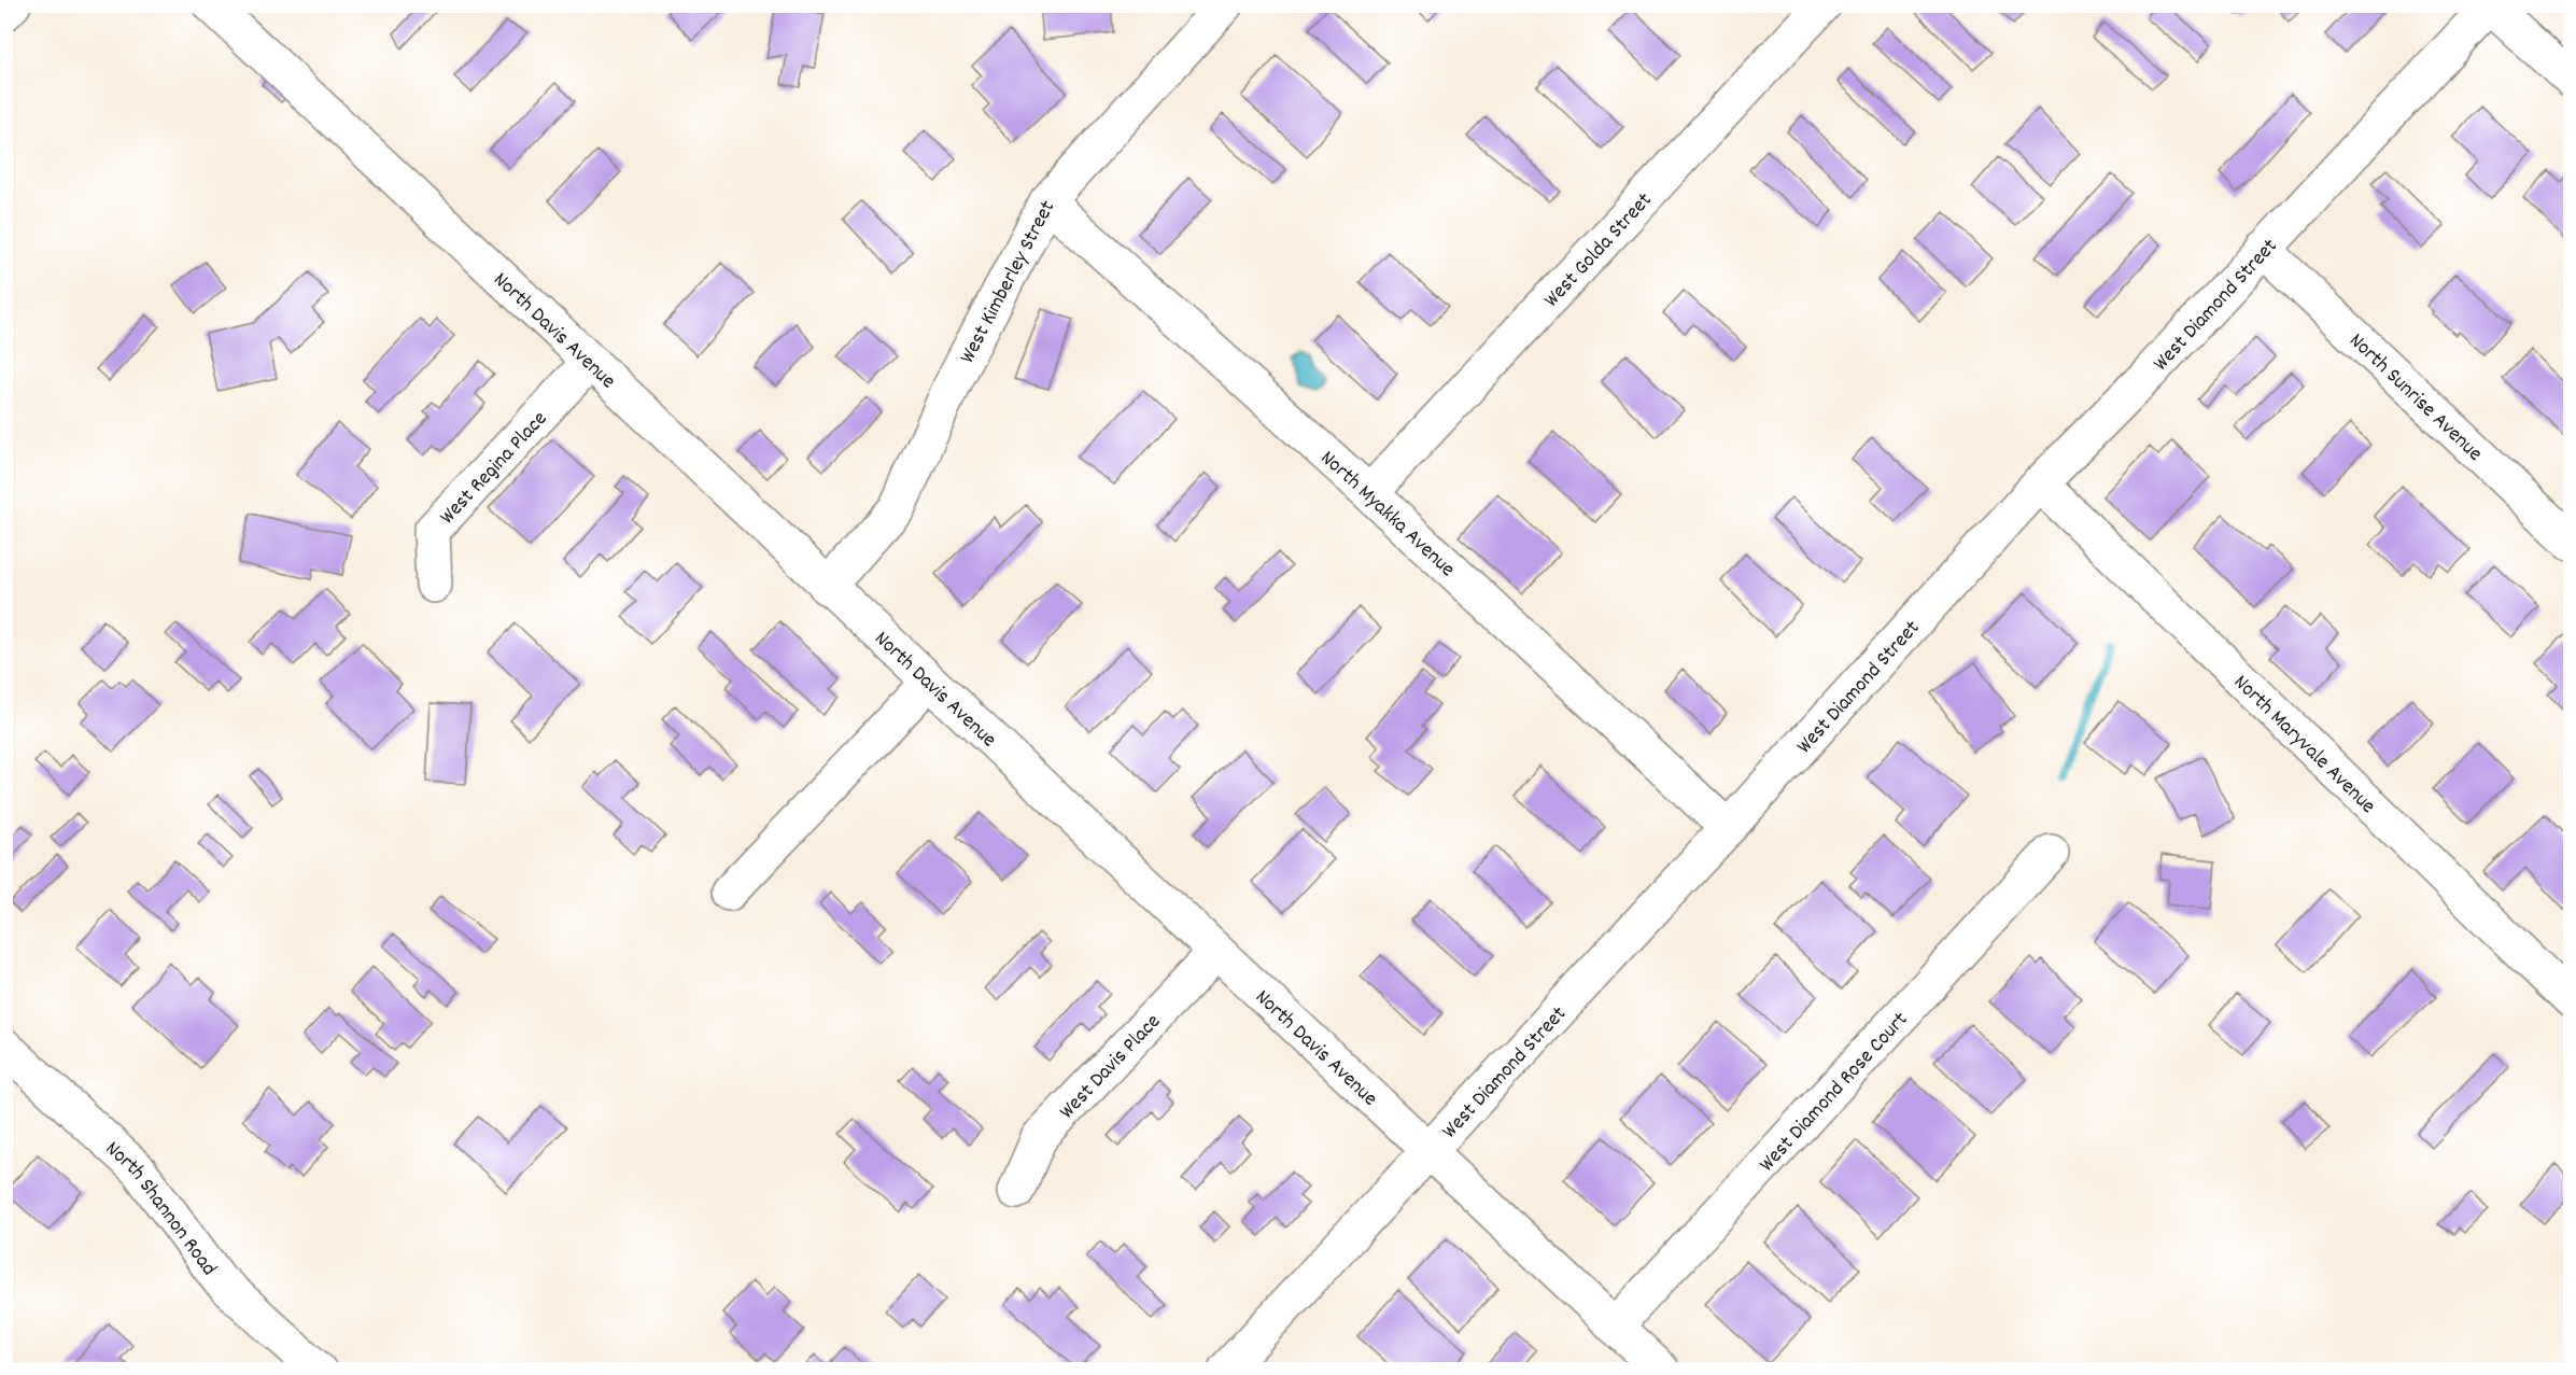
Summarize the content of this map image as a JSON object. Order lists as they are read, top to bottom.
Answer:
{
  "streets": {
    "street": [
      "West Golda Street",
      "West Kimberley Street",
      "West Diamond Street",
      "North Davis Avenue",
      "North Sunrise Avenue",
      "West Regina Place",
      "North Myakka Avenue",
      "North Maryvale Avenue",
      "West Davis Place",
      "West Diamond Rose Court",
      "North Shannon Road"
    ]
  },
  "crossings": [
    ["West Golda Street", "North Myakka Avenue"],
    ["West Kimberley Street", "North Davis Avenue"],
    ["West Kimberley Street", "North Myakka Avenue"],
    ["West Diamond Street", "North Davis Avenue"],
    ["West Diamond Street", "North Sunrise Avenue"],
    ["West Diamond Street", "North Myakka Avenue"],
    ["West Diamond Street", "North Maryvale Avenue"],
    ["North Davis Avenue", "West Regina Place"],
    ["North Davis Avenue", "West Davis Place"],
    ["North Davis Avenue", "West Diamond Rose Court"]
  ]
}
